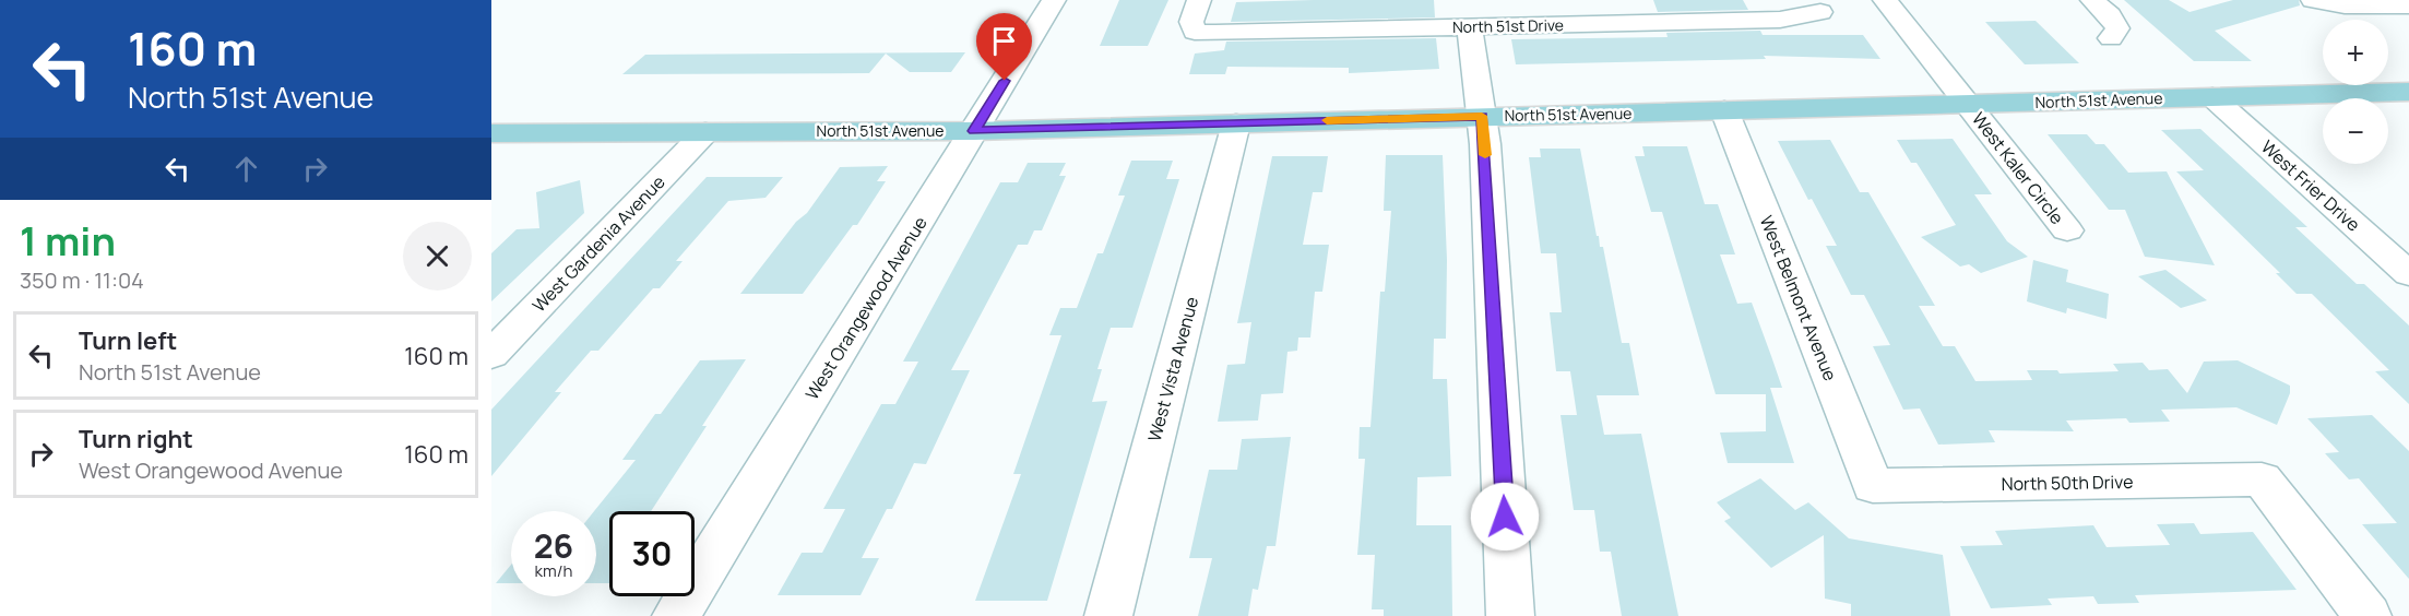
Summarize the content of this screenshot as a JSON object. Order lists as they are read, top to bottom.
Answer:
{
  "streets": {
    "main road": ["North 51st Avenue"],
    "street": [
      "North 51st Drive",
      "West Kaler Circle",
      "West Frier Drive",
      "West Gardenia Avenue",
      "West Belmont Avenue",
      "West Orangewood Avenue",
      "West Vista Avenue",
      "North 50th Drive"
    ]
  },
  "crossings": [
    ["North 51st Avenue", "West Kaler Circle"],
    ["North 51st Avenue", "West Frier Drive"],
    ["North 51st Avenue", "West Gardenia Avenue"],
    ["North 51st Avenue", "West Belmont Avenue"],
    ["North 51st Avenue", "West Orangewood Avenue"],
    ["North 51st Avenue", "West Vista Avenue"],
    ["West Belmont Avenue", "North 50th Drive"]
  ],
  "page": {
    "turn": ["160 m", "North 51st Avenue"],
    "map_buttons": ["+", "−"],
    "heading": ["1 min", "350 m · 11:04"],
    "list": [
      {
        "name": "Turn left",
        "note": "North 51st Avenue",
        "value": "160 m"
      },
      {
        "name": "Turn right",
        "note": "West Orangewood Avenue",
        "value": "160 m"
      }
    ],
    "speed": "26 km/h",
    "limit": "30"
  }
}
